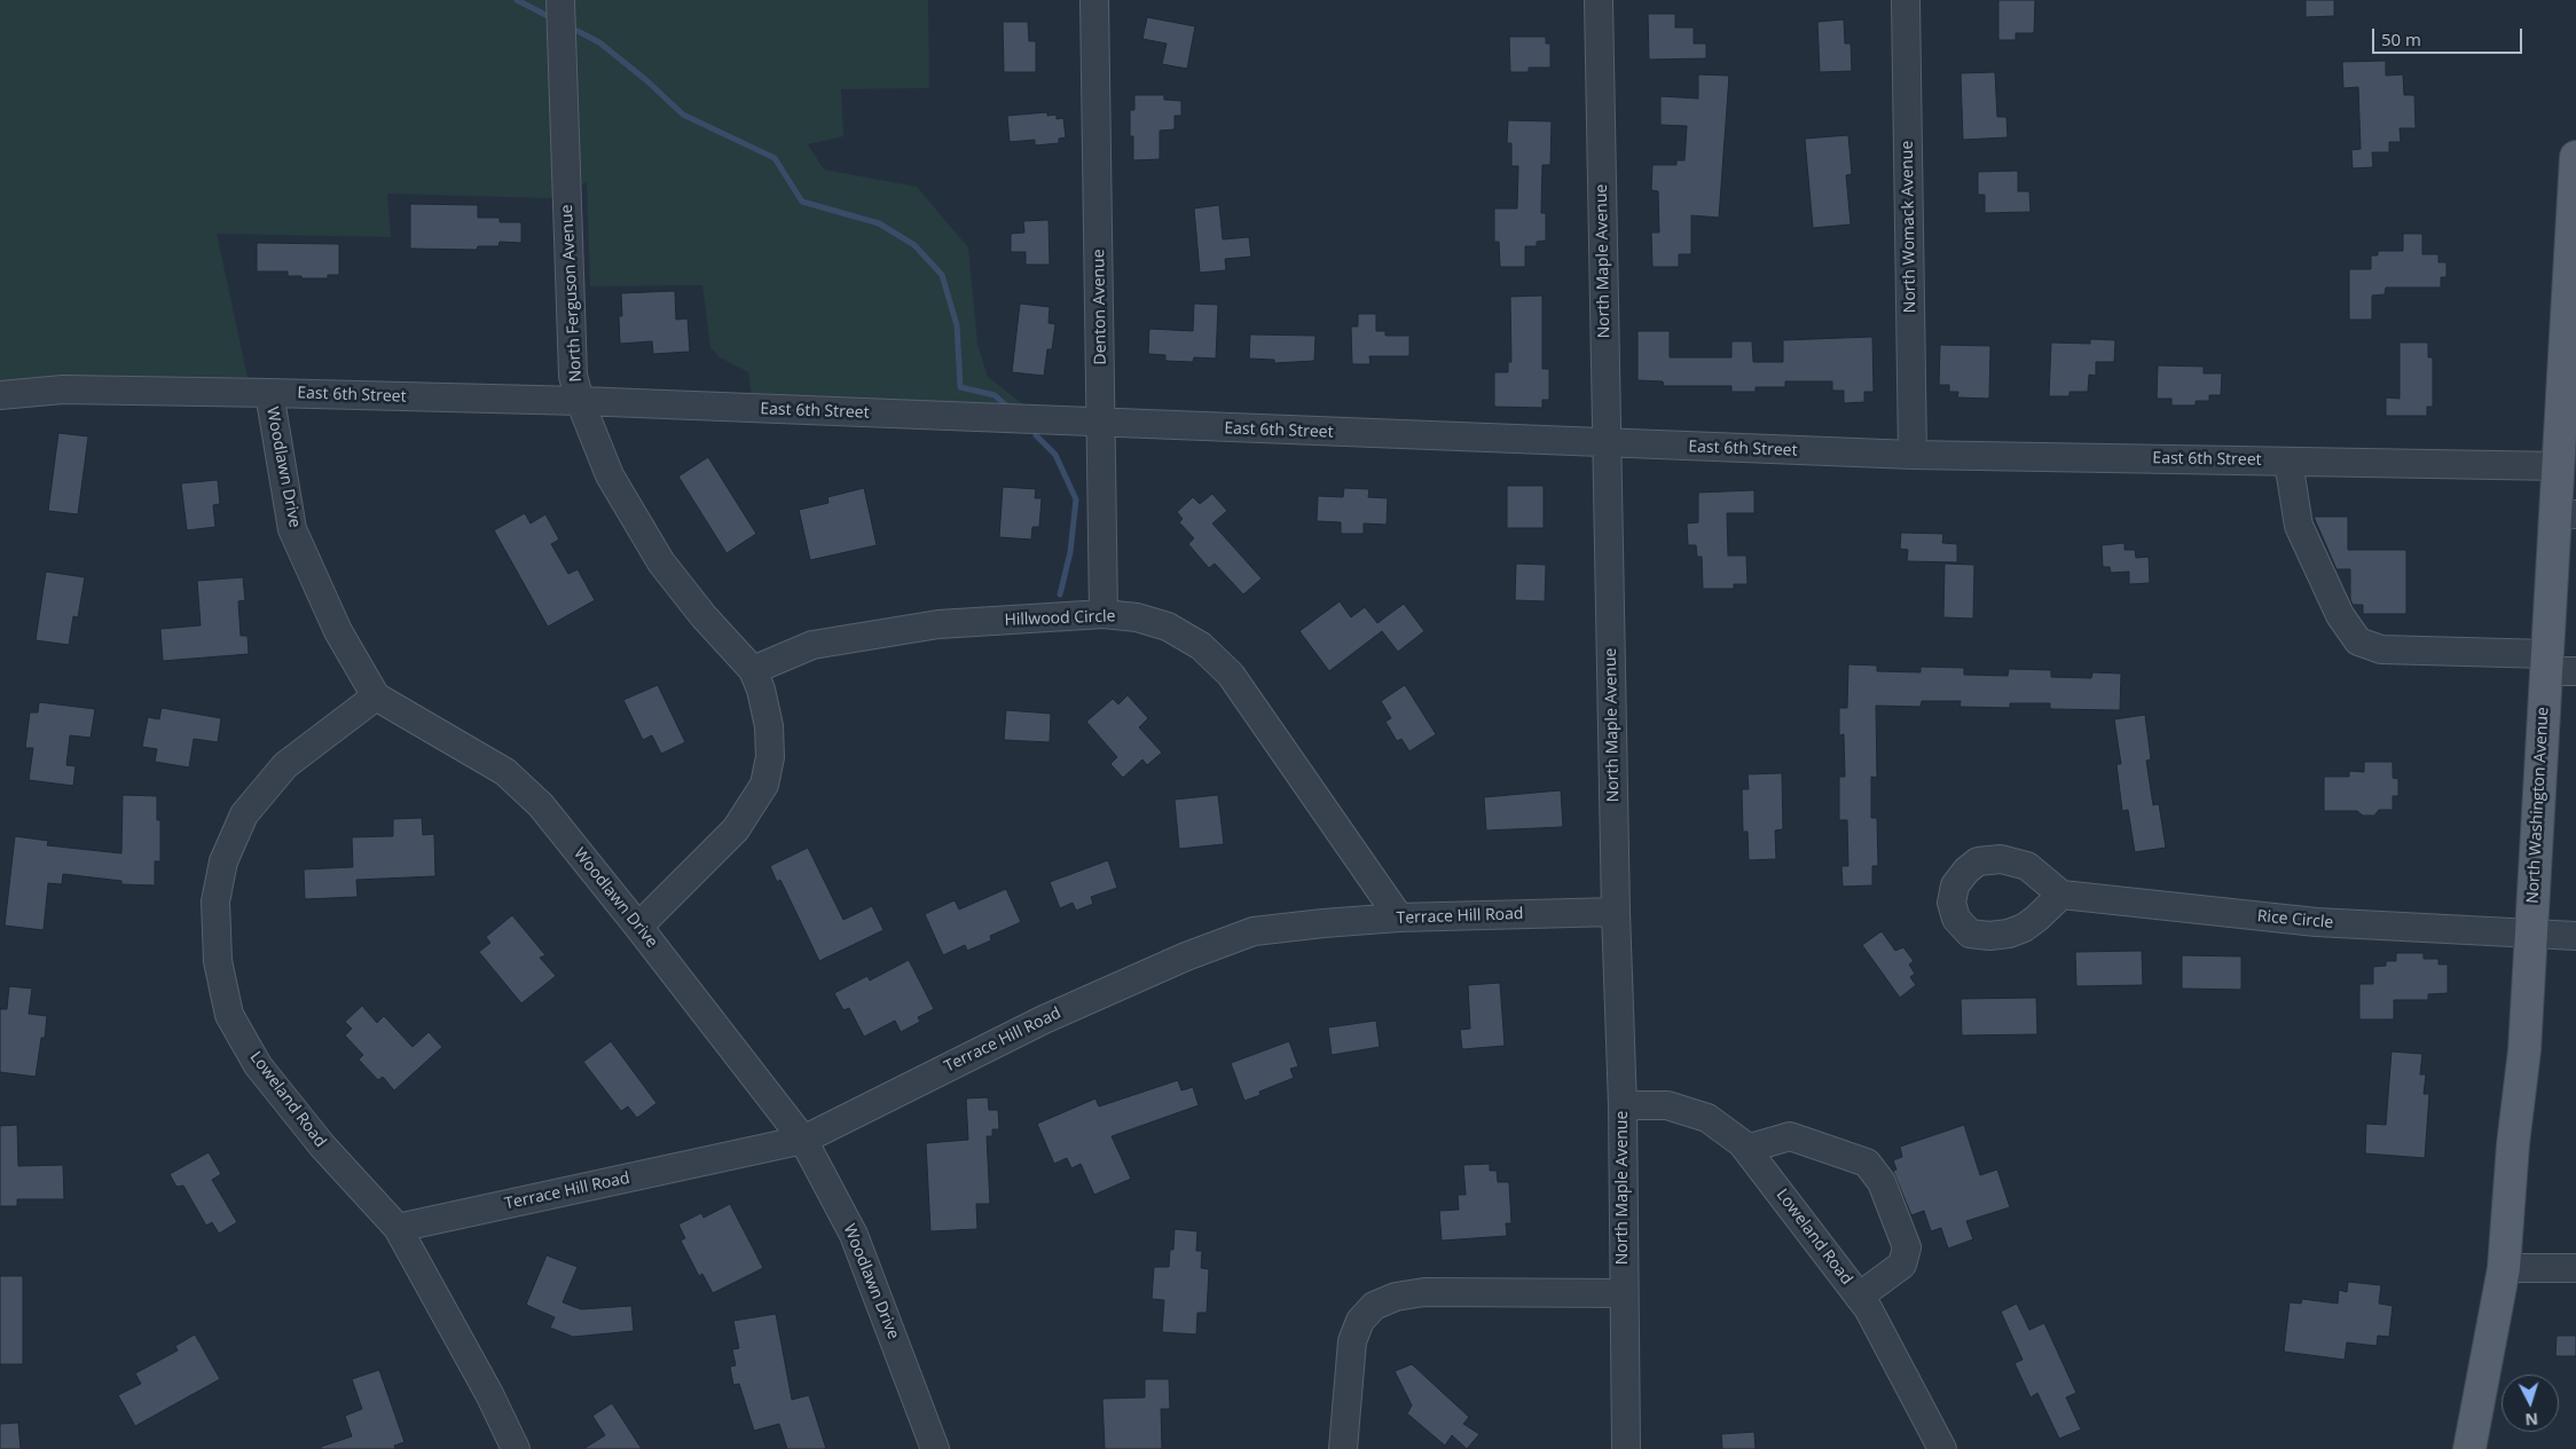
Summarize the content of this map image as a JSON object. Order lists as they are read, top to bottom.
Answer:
{
  "streets": {
    "main road": ["North Washington Avenue"],
    "street": [
      "North Womack Avenue",
      "North Maple Avenue",
      "North Ferguson Avenue",
      "Denton Avenue",
      "East 6th Street",
      "Woodlawn Drive",
      "Hillwood Circle",
      "Terrace Hill Road",
      "Rice Circle",
      "Loweland Road"
    ]
  },
  "crossings": [
    ["North Womack Avenue", "East 6th Street"],
    ["North Maple Avenue", "East 6th Street"],
    ["North Maple Avenue", "Terrace Hill Road"],
    ["North Maple Avenue", "Loweland Road"],
    ["North Ferguson Avenue", "East 6th Street"],
    ["North Ferguson Avenue", "Woodlawn Drive"],
    ["North Ferguson Avenue", "Hillwood Circle"],
    ["Denton Avenue", "East 6th Street"],
    ["Denton Avenue", "Hillwood Circle"],
    ["East 6th Street", "Woodlawn Drive"],
    ["East 6th Street", "North Washington Avenue"],
    ["Woodlawn Drive", "Terrace Hill Road"],
    ["Woodlawn Drive", "Loweland Road"],
    ["Hillwood Circle", "Terrace Hill Road"],
    ["North Washington Avenue", "Rice Circle"],
    ["Terrace Hill Road", "Loweland Road"]
  ],
  "scale_bar": "50 m",
  "north": "bottom"
}
